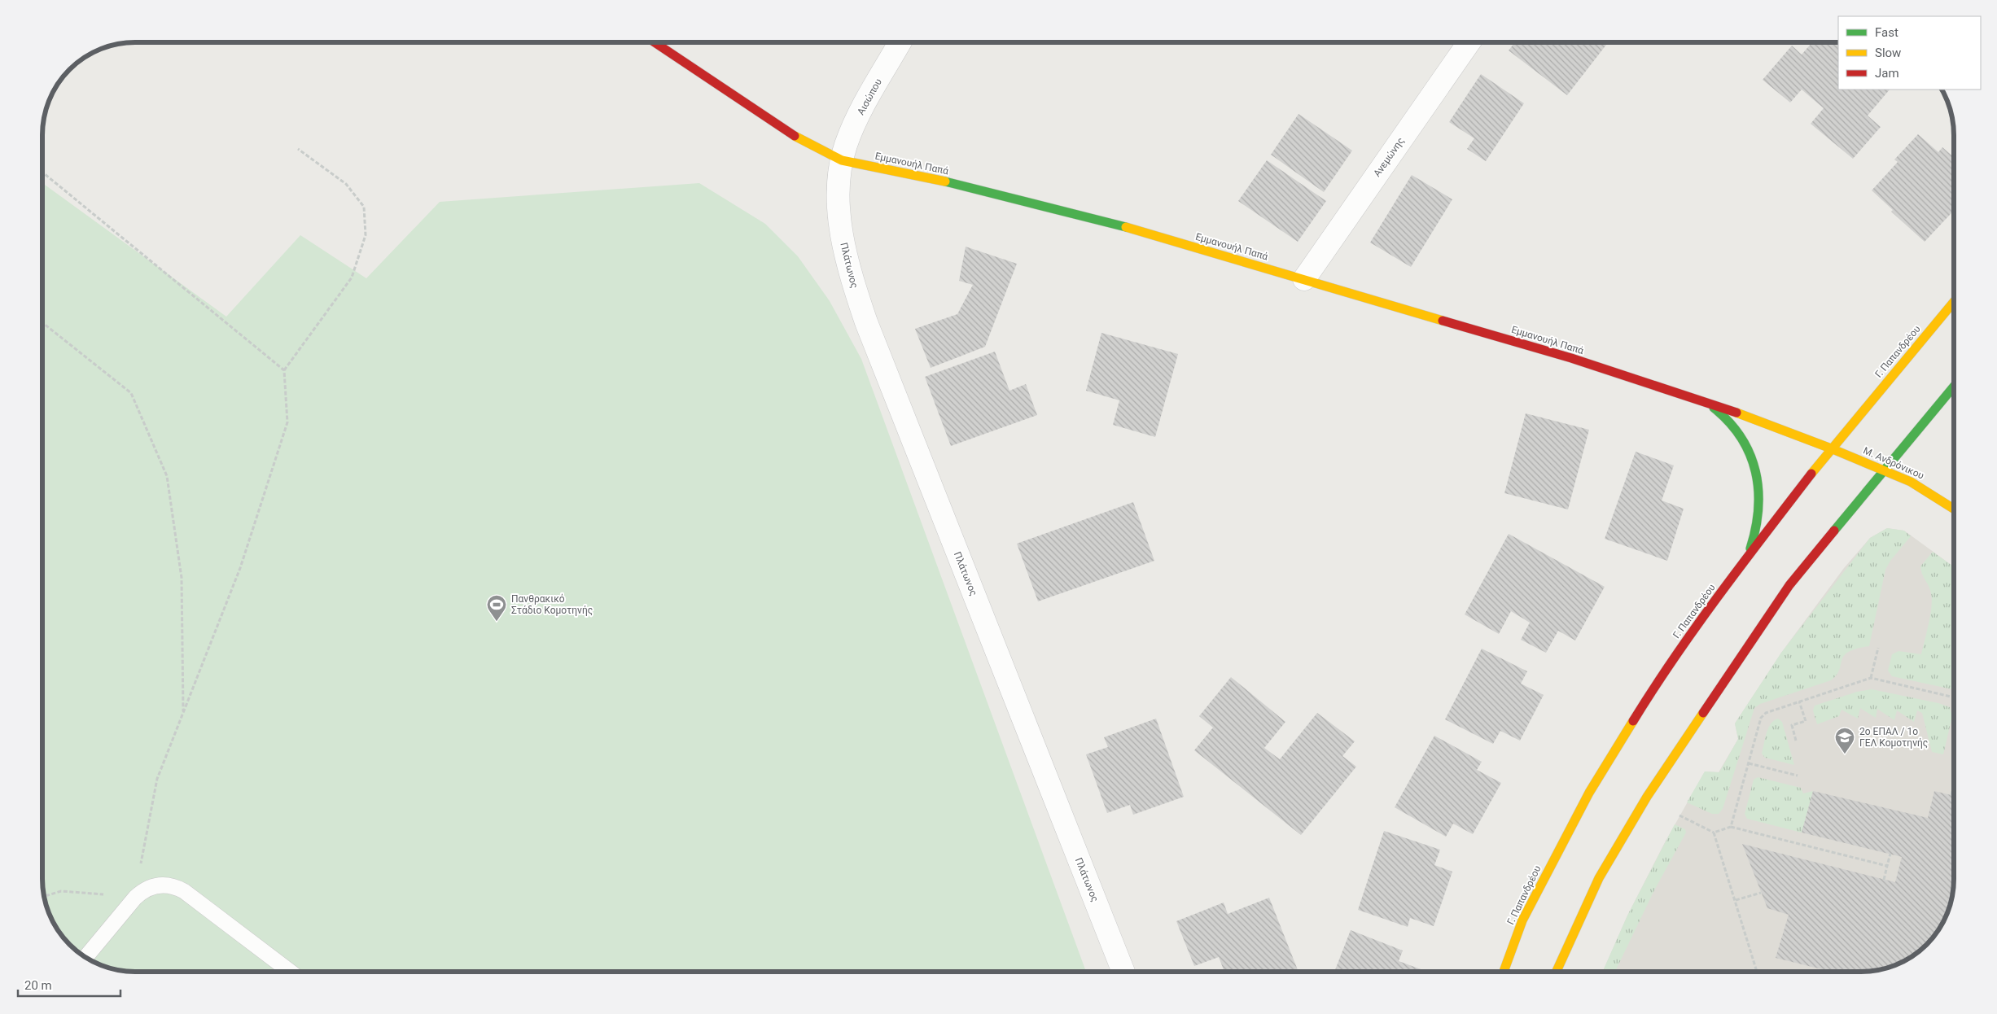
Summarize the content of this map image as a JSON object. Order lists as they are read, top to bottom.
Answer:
{
  "streets": {
    "main road": ["Εμμανουήλ Παπά", "Γ. Παπανδρέου", "Μ. Ανδρόνικου"],
    "street": ["Αισώπου", "Ανεμώνης", "Πλάτωνος"]
  },
  "crossings": [
    ["Αισώπου", "Εμμανουήλ Παπά"],
    ["Αισώπου", "Πλάτωνος"],
    ["Ανεμώνης", "Εμμανουήλ Παπά"],
    ["Εμμανουήλ Παπά", "Πλάτωνος"],
    ["Εμμανουήλ Παπά", "Γ. Παπανδρέου"],
    ["Εμμανουήλ Παπά", "Μ. Ανδρόνικου"],
    ["Γ. Παπανδρέου", "Μ. Ανδρόνικου"]
  ],
  "places": {
    "sports": ["Πανθρακικό Στάδιο Κομοτηνής"],
    "school or university": ["2ο ΕΠΑΛ / 1ο ΓΕΛ Κομοτηνής"]
  },
  "legend": ["Fast", "Slow", "Jam"],
  "scale_bar": "20 m"
}
